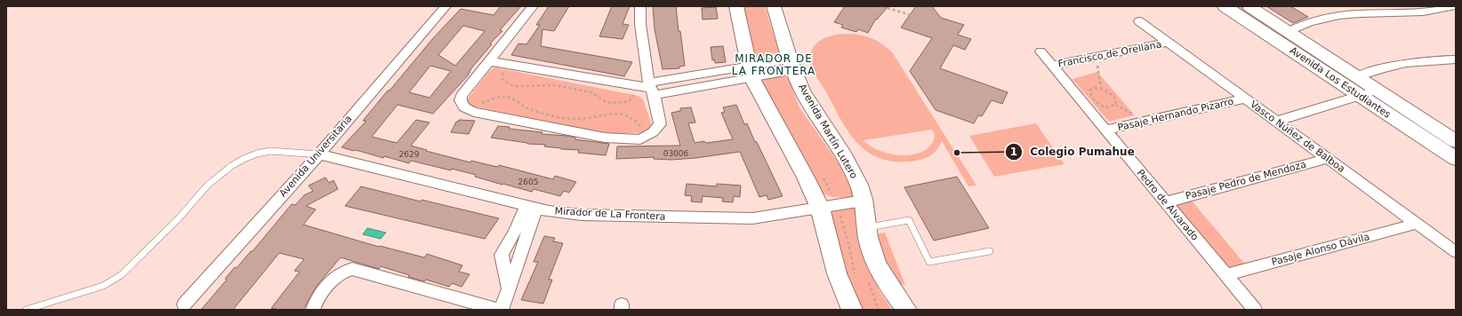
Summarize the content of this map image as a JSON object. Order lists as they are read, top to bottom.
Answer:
{
  "streets": {
    "street": [
      "Francisco de Orellana",
      "Avenida Los Estudiantes",
      "Pasaje Hernando Pizarro",
      "Avenida Martín Lutero",
      "Vasco Núñez de Balboa",
      "Avenida Universitaria",
      "Pasaje Pedro de Mendoza",
      "Pedro de Alvarado",
      "Mirador de La Frontera",
      "Pasaje Alonso Dávila"
    ]
  },
  "crossings": [
    ["Francisco de Orellana", "Vasco Núñez de Balboa"],
    ["Francisco de Orellana", "Pedro de Alvarado"],
    ["Pasaje Hernando Pizarro", "Vasco Núñez de Balboa"],
    ["Pasaje Hernando Pizarro", "Pedro de Alvarado"],
    ["Avenida Martín Lutero", "Mirador de La Frontera"],
    ["Vasco Núñez de Balboa", "Pasaje Pedro de Mendoza"],
    ["Vasco Núñez de Balboa", "Pasaje Alonso Dávila"],
    ["Avenida Universitaria", "Mirador de La Frontera"],
    ["Pasaje Pedro de Mendoza", "Pedro de Alvarado"],
    ["Pedro de Alvarado", "Pasaje Alonso Dávila"]
  ],
  "districts": ["MIRADOR DE LA FRONTERA"],
  "places": ["Colegio Pumahue"],
  "house_numbers": ["03006", "2629", "2605"]
}
